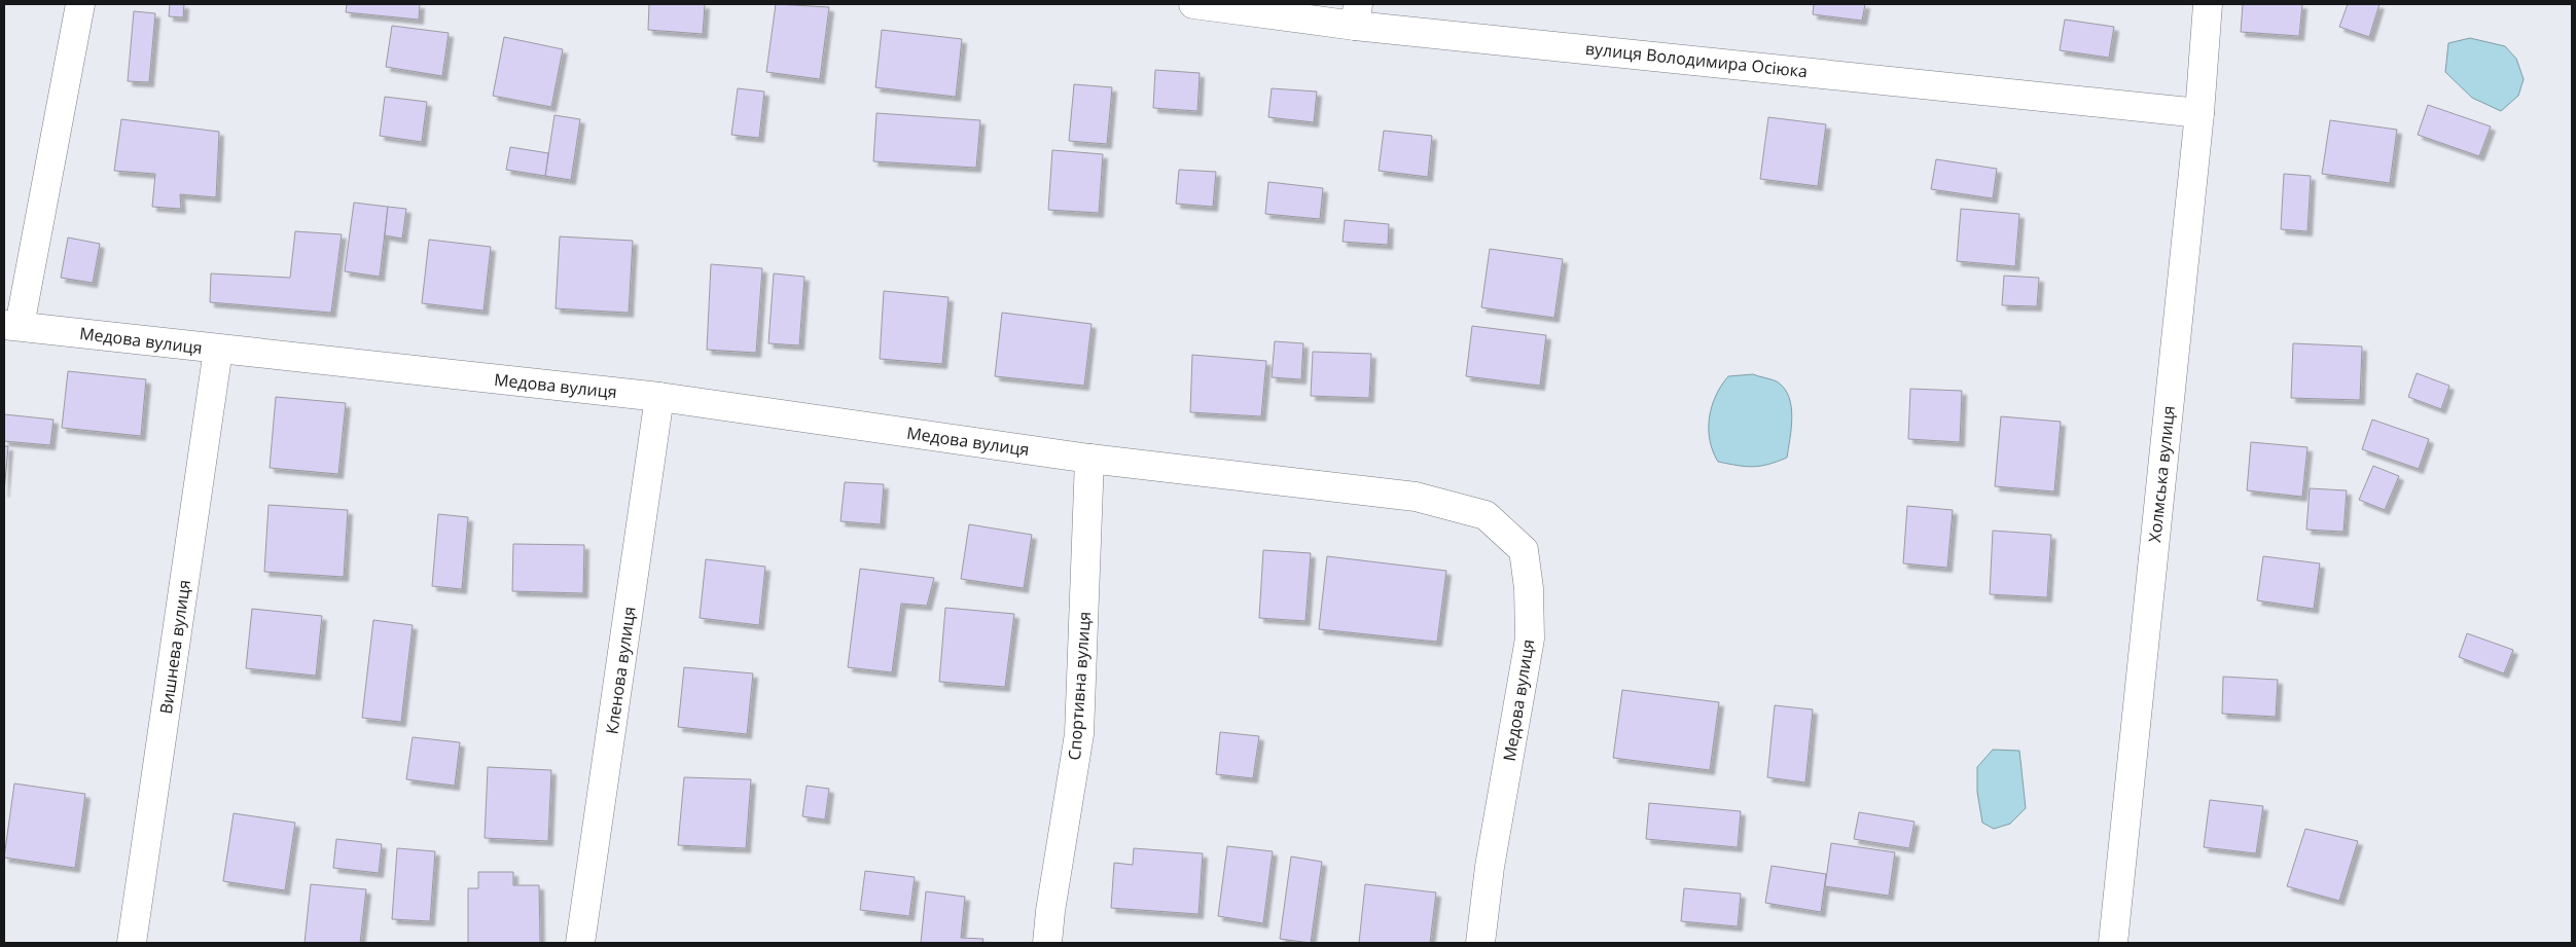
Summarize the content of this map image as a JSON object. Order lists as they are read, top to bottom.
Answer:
{
  "streets": {
    "street": [
      "вулиця Володимира Осіюка",
      "Медова вулиця",
      "Холмська вулиця",
      "Вишнева вулиця",
      "Кленова вулиця",
      "Спортивна вулиця"
    ]
  },
  "crossings": [
    ["вулиця Володимира Осіюка", "Холмська вулиця"],
    ["Медова вулиця", "Вишнева вулиця"],
    ["Медова вулиця", "Кленова вулиця"],
    ["Медова вулиця", "Спортивна вулиця"]
  ]
}
